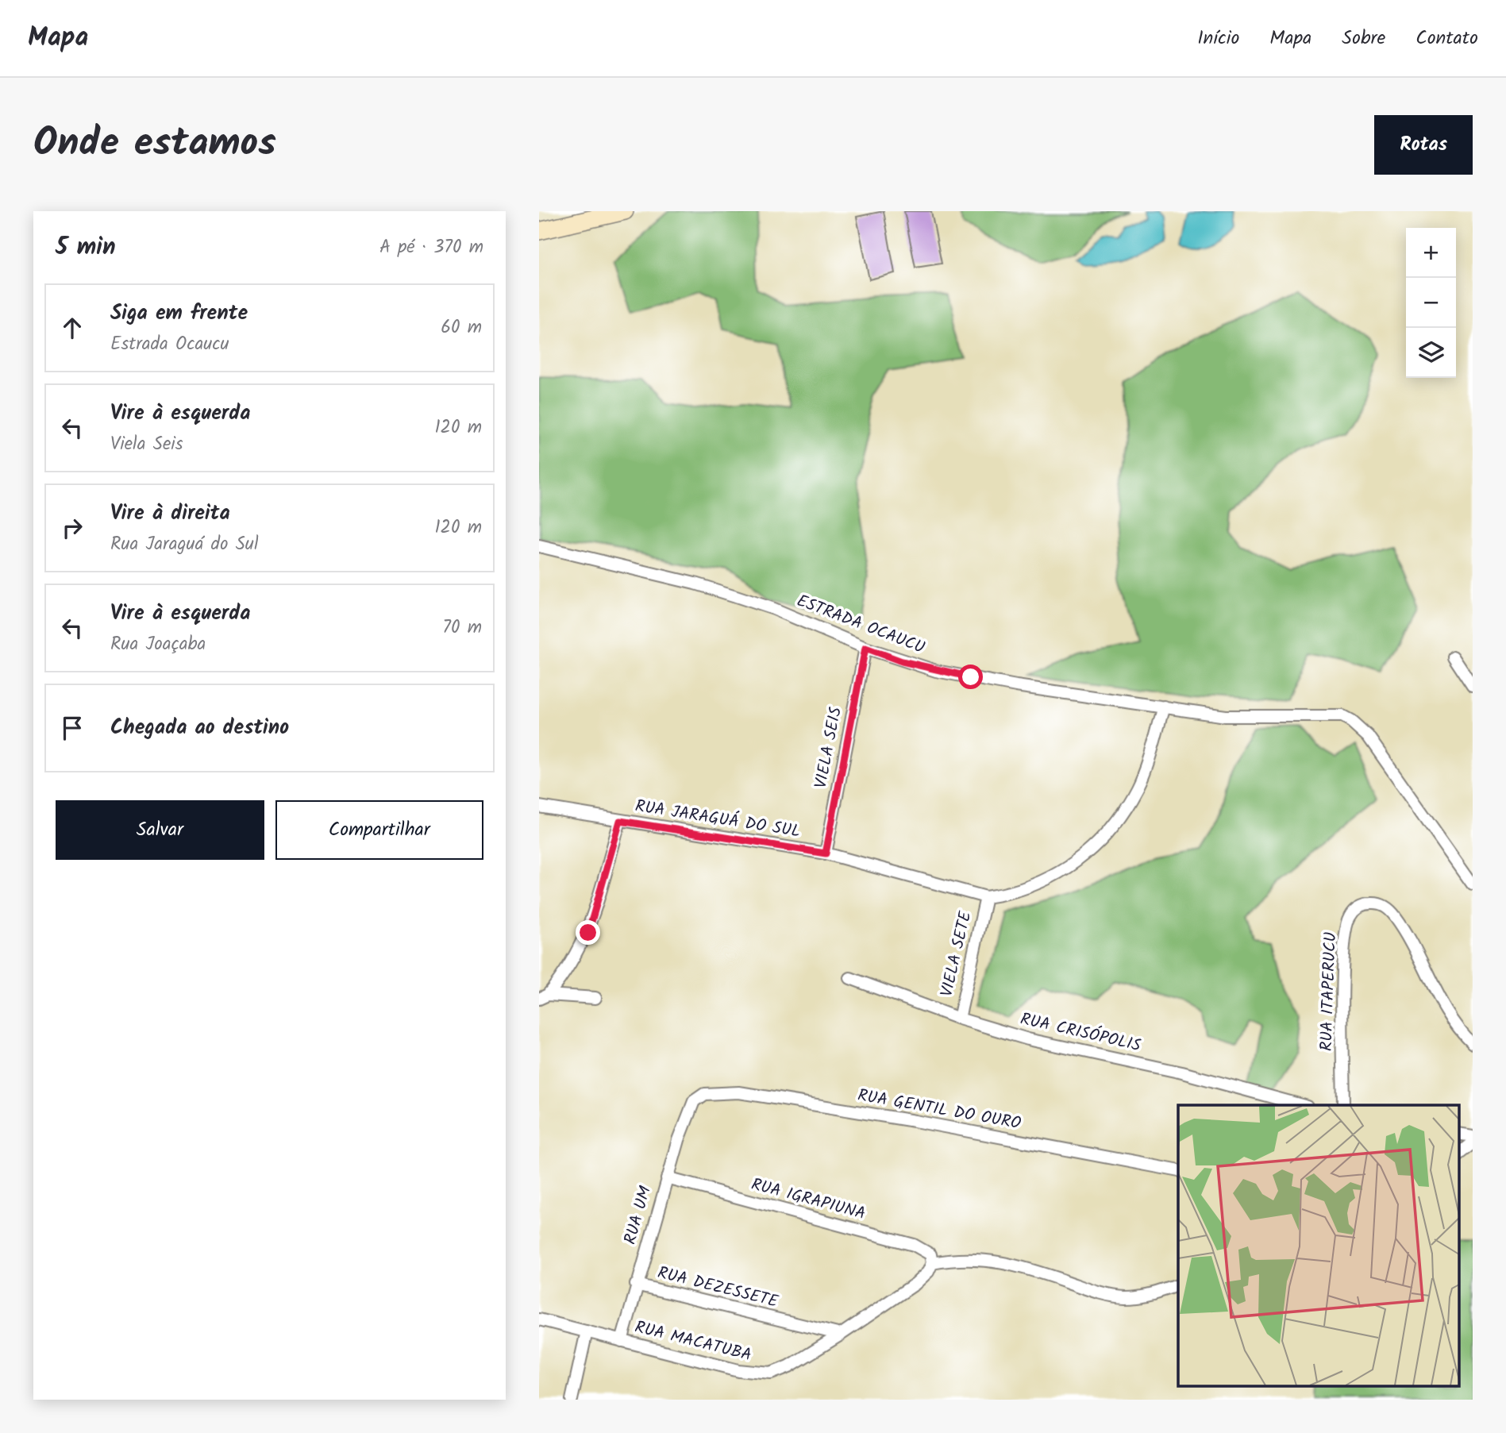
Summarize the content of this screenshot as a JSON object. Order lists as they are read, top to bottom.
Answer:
{
  "streets": {
    "street": [
      "ESTRADA OCAUCU",
      "VIELA SEIS",
      "RUA JARAGUÁ DO SUL",
      "VIELA SETE",
      "RUA ITAPERUCU",
      "RUA CRISÓPOLIS",
      "RUA GENTIL DO OURO",
      "RUA IGRAPIUNA",
      "RUA UM",
      "RUA DEZESSETE",
      "RUA MACATUBA"
    ]
  },
  "crossings": [
    ["ESTRADA OCAUCU", "VIELA SEIS"],
    ["VIELA SEIS", "RUA JARAGUÁ DO SUL"],
    ["RUA JARAGUÁ DO SUL", "VIELA SETE"],
    ["VIELA SETE", "RUA CRISÓPOLIS"],
    ["RUA GENTIL DO OURO", "RUA UM"],
    ["RUA IGRAPIUNA", "RUA UM"],
    ["RUA IGRAPIUNA", "RUA MACATUBA"],
    ["RUA UM", "RUA DEZESSETE"],
    ["RUA UM", "RUA MACATUBA"],
    ["RUA DEZESSETE", "RUA MACATUBA"]
  ],
  "page": {
    "header": "Mapa",
    "nav": [
      "Início",
      "Mapa",
      "Sobre",
      "Contato"
    ],
    "title": "Onde estamos",
    "buttons": [
      "Rotas",
      ["Salvar", "Compartilhar"]
    ],
    "heading": ["5 min", "A pé · 370 m"],
    "map_buttons": ["+", "−"],
    "list": [
      ["Siga em frente", "Estrada Ocaucu", "60 m"],
      ["Vire à esquerda", "Viela Seis", "120 m"],
      ["Vire à direita", "Rua Jaraguá do Sul", "120 m"],
      ["Vire à esquerda", "Rua Joaçaba", "70 m"],
      "Chegada ao destino"
    ]
  }
}
